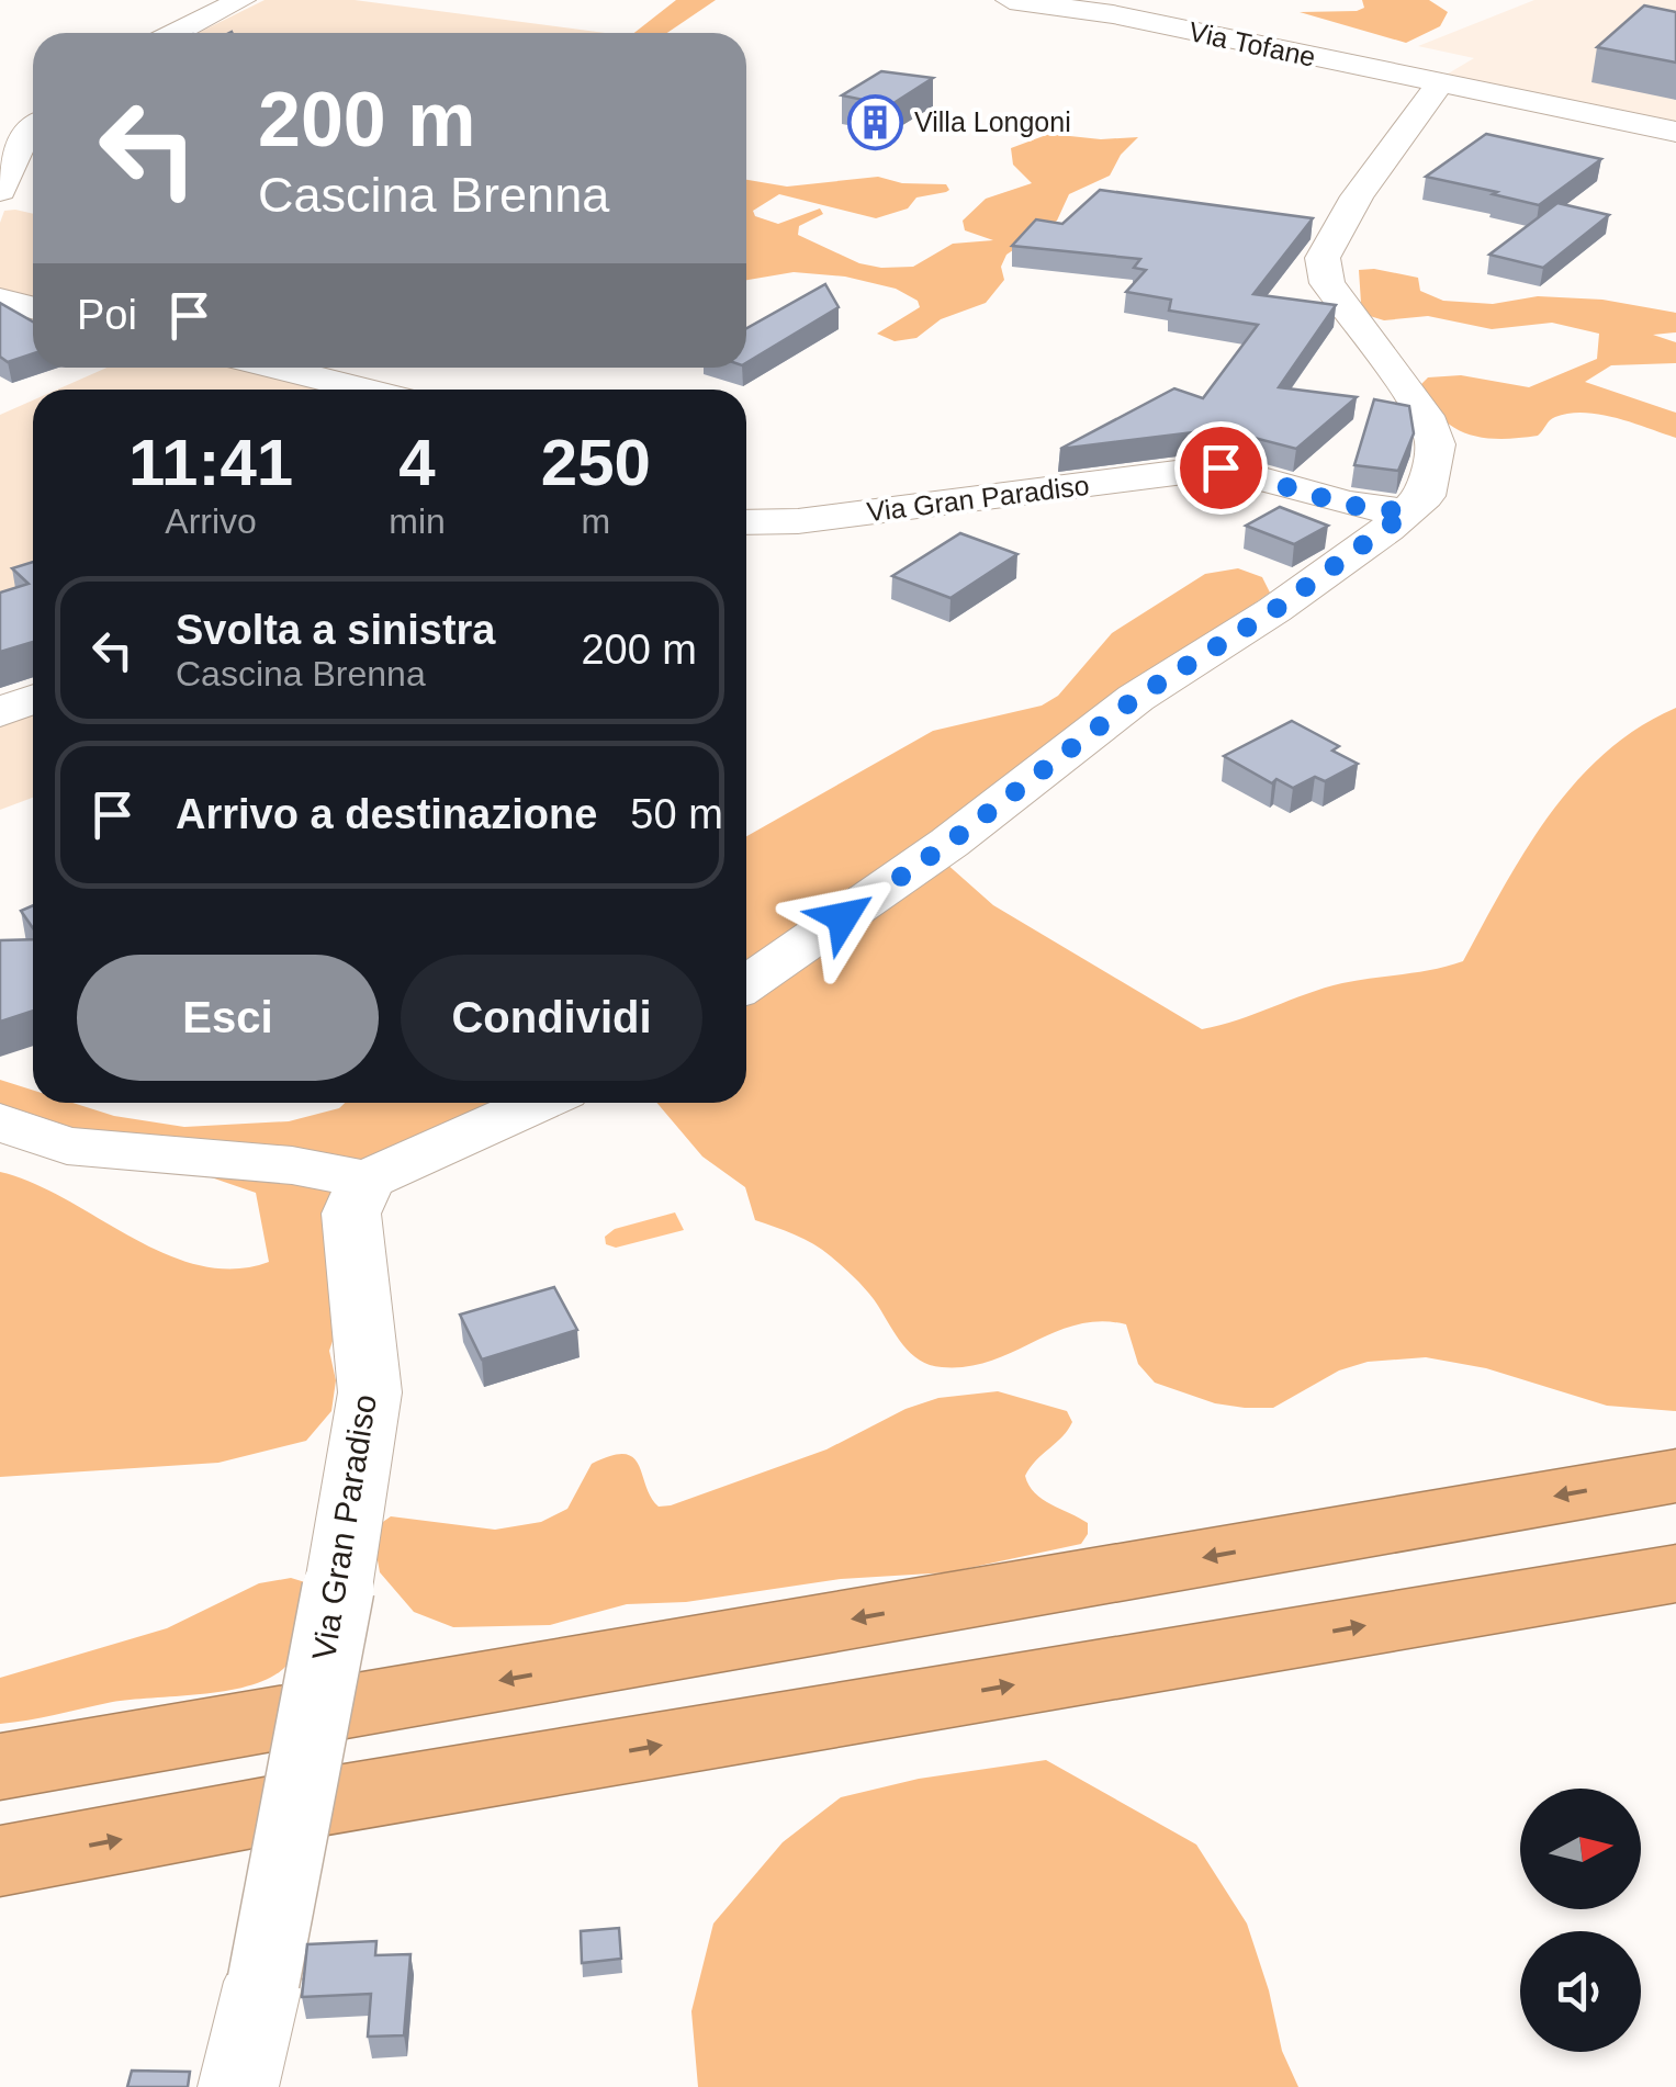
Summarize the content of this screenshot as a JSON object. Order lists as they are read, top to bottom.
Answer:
{
  "streets": {
    "street": ["Via Tofane", "Via Gran Paradiso"]
  },
  "places": {
    "building": ["Villa Longoni"]
  },
  "north": "right",
  "page": {
    "turn": ["200 m", "Cascina Brenna"],
    "then": "Poi",
    "eta": [
      "11:41",
      "Arrivo",
      "4",
      "min",
      "250",
      "m"
    ],
    "list": [
      {
        "name": "Svolta a sinistra",
        "note": "Cascina Brenna",
        "value": "200 m"
      },
      {
        "name": "Arrivo a destinazione",
        "value": "50 m"
      }
    ],
    "buttons": ["Esci", "Condividi"]
  }
}
